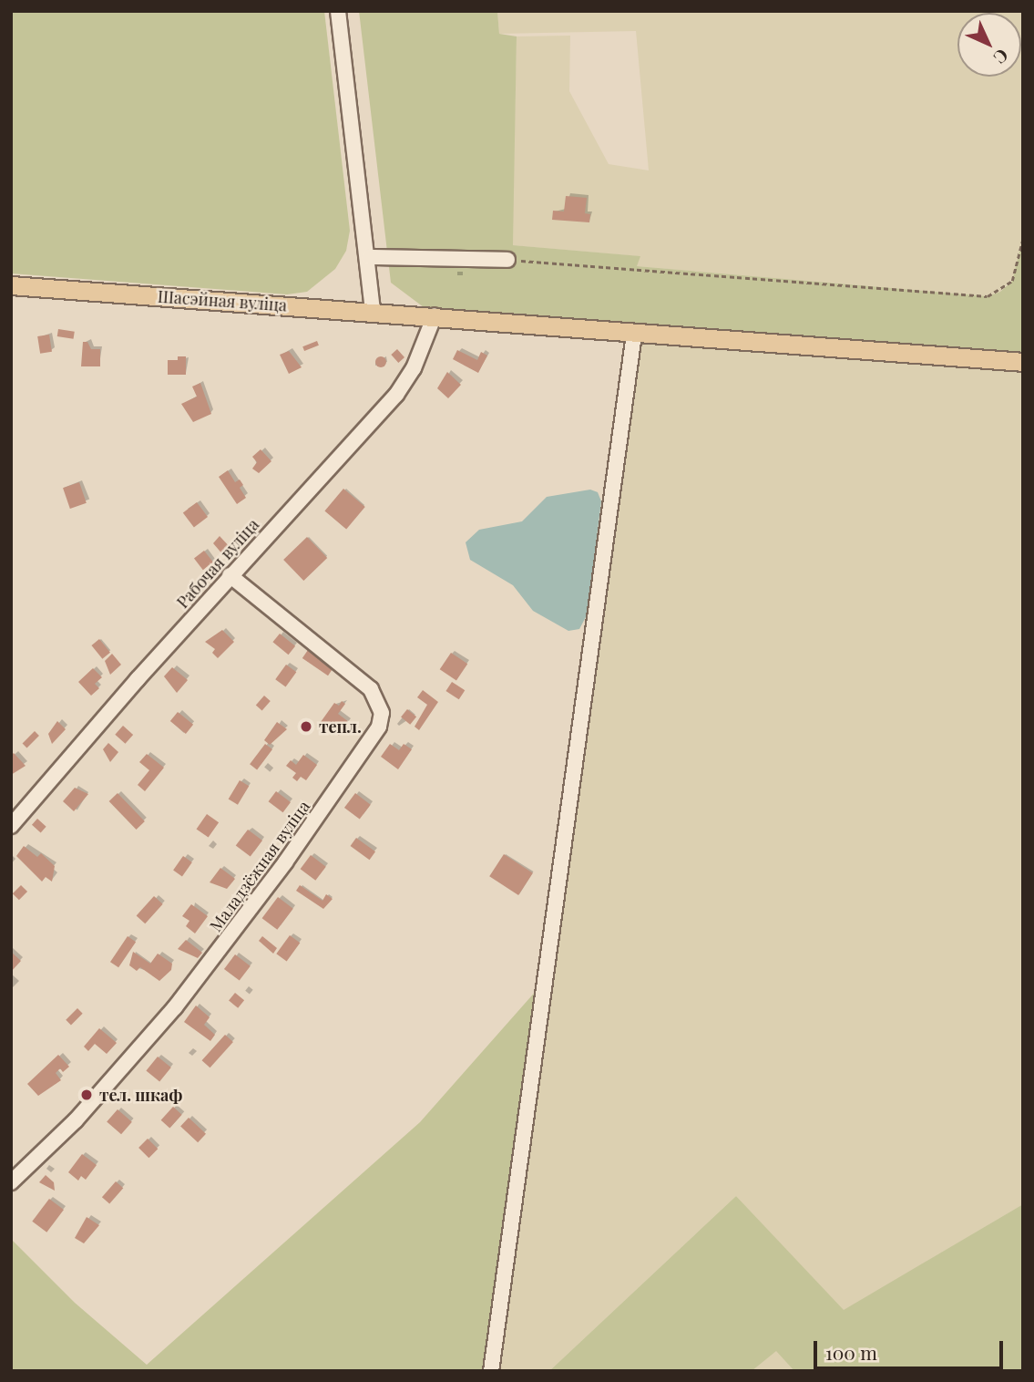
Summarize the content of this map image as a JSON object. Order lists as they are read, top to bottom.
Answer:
{
  "streets": {
    "main road": ["Шасэйная вуліца"],
    "street": ["Рабочая вуліца", "Маладзёжная вуліца"]
  },
  "crossings": [
    ["Шасэйная вуліца", "Рабочая вуліца"],
    ["Рабочая вуліца", "Маладзёжная вуліца"]
  ],
  "places": ["тепл.", "тел. шкаф"],
  "scale_bar": "100 m",
  "north": "bottom right"
}
